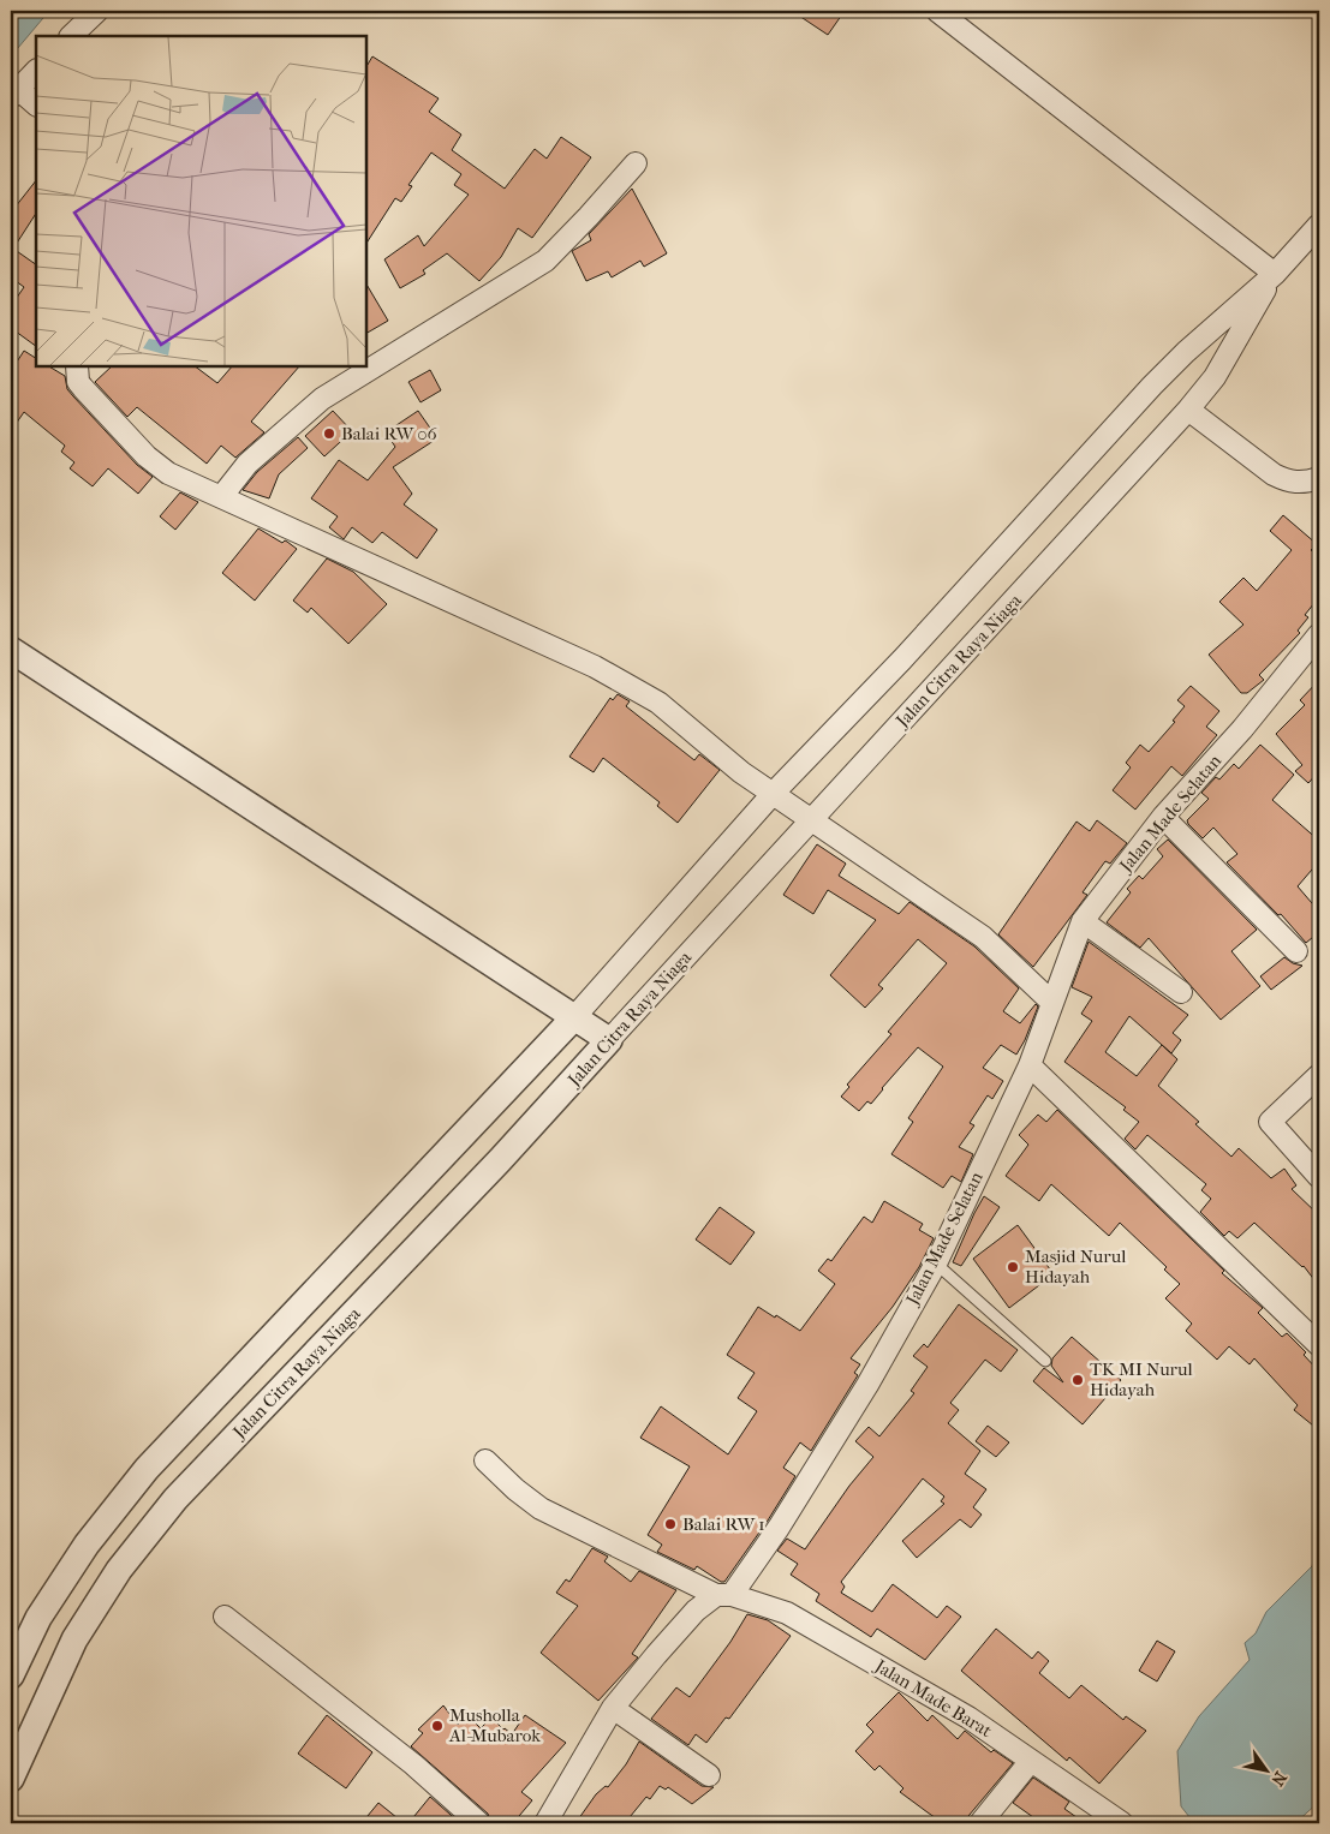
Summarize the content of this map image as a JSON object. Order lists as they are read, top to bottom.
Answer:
{
  "streets": {
    "street": ["Jalan Citra Raya Niaga", "Jalan Made Selatan", "Jalan Made Barat"]
  },
  "crossings": [
    ["Jalan Made Selatan", "Jalan Made Barat"]
  ],
  "places": [
    "Balai RW 06",
    "Masjid Nurul Hidayah",
    "TK MI Nurul Hidayah",
    "Balai RW 1",
    "Musholla Al-Mubarok"
  ],
  "north": "bottom right"
}
